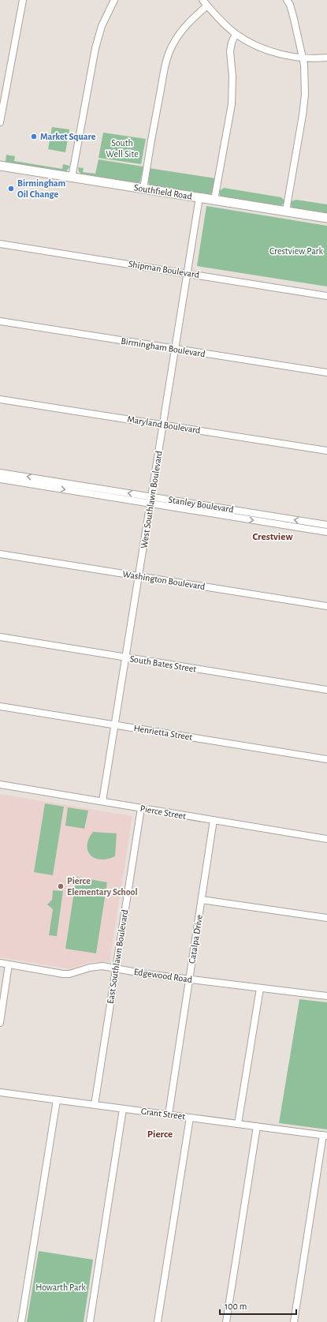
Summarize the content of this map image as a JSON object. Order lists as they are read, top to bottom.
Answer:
{
  "streets": {
    "main road": ["Southfield Road"],
    "street": [
      "Shipman Boulevard",
      "Birmingham Boulevard",
      "Maryland Boulevard",
      "West Southlawn Boulevard",
      "Stanley Boulevard",
      "Washington Boulevard",
      "South Bates Street",
      "Henrietta Street",
      "Pierce Street",
      "Catalpa Drive",
      "East Southlawn Boulevard",
      "Edgewood Road",
      "Grant Street"
    ]
  },
  "crossings": [
    ["Southfield Road", "West Southlawn Boulevard"],
    ["Shipman Boulevard", "West Southlawn Boulevard"],
    ["Birmingham Boulevard", "West Southlawn Boulevard"],
    ["Maryland Boulevard", "West Southlawn Boulevard"],
    ["West Southlawn Boulevard", "Stanley Boulevard"],
    ["West Southlawn Boulevard", "Washington Boulevard"],
    ["West Southlawn Boulevard", "South Bates Street"],
    ["West Southlawn Boulevard", "Henrietta Street"],
    ["West Southlawn Boulevard", "Pierce Street"],
    ["Pierce Street", "Catalpa Drive"],
    ["Pierce Street", "East Southlawn Boulevard"],
    ["Catalpa Drive", "Edgewood Road"],
    ["Catalpa Drive", "Grant Street"],
    ["East Southlawn Boulevard", "Edgewood Road"],
    ["East Southlawn Boulevard", "Grant Street"]
  ],
  "districts": ["Crestview", "Pierce"],
  "parks": ["South Well Site", "Crestview Park", "Howarth Park"],
  "places": ["Market Square", "Birmingham Oil Change", "Pierce Elementary School"],
  "scale_bar": "100 m"
}
